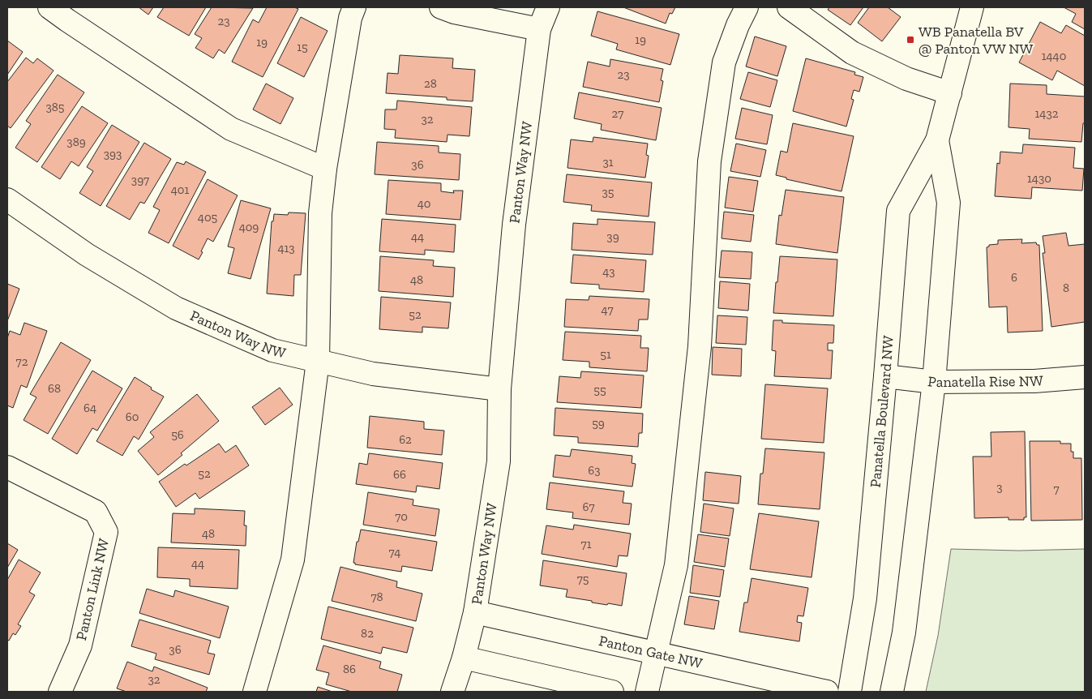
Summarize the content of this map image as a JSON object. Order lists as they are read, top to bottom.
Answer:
{
  "streets": {
    "street": [
      "Panton Way NW",
      "Panatella Rise NW",
      "Panatella Boulevard NW",
      "Panton Link NW",
      "Panton Gate NW"
    ]
  },
  "crossings": [
    ["Panton Way NW", "Panton Gate NW"],
    ["Panatella Rise NW", "Panatella Boulevard NW"]
  ],
  "places": {
    "transit": ["WB Panatella BV @ Panton VW NW"]
  },
  "house_numbers": [
    "23",
    "19",
    "19",
    "15",
    "1440",
    "23",
    "28",
    "385",
    "27",
    "1432",
    "32",
    "389",
    "393",
    "31",
    "36",
    "1430",
    "397",
    "401",
    "35",
    "40",
    "405",
    "409",
    "44",
    "39",
    "413",
    "43",
    "6",
    "48",
    "8",
    "47",
    "52",
    "51",
    "72",
    "68",
    "55",
    "64",
    "60",
    "59",
    "56",
    "62",
    "63",
    "52",
    "66",
    "3",
    "7",
    "67",
    "70",
    "48",
    "71",
    "74",
    "44",
    "75",
    "78",
    "82",
    "36",
    "86",
    "32"
  ]
}
